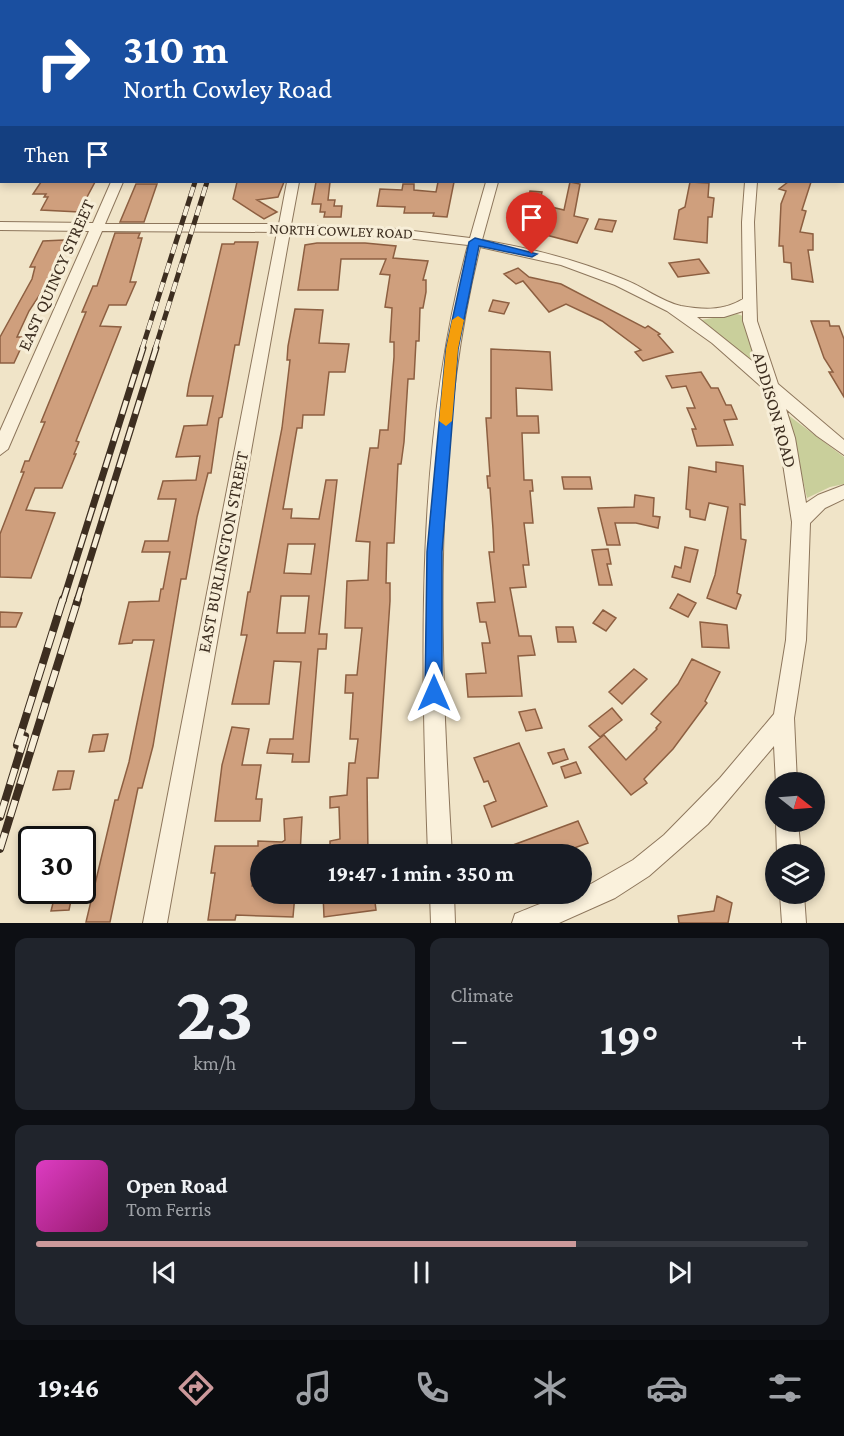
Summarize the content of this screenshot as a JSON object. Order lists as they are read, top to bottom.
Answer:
{
  "streets": {
    "street": [
      "NORTH COWLEY ROAD",
      "EAST QUINCY STREET",
      "ADDISON ROAD",
      "EAST BURLINGTON STREET"
    ]
  },
  "crossings": [
    ["NORTH COWLEY ROAD", "EAST QUINCY STREET"],
    ["NORTH COWLEY ROAD", "ADDISON ROAD"],
    ["NORTH COWLEY ROAD", "EAST BURLINGTON STREET"]
  ],
  "north": "right",
  "page": {
    "turn": ["310 m", "North Cowley Road"],
    "then": "Then",
    "limit": "30",
    "trip": "19:47 · 1 min · 350 m",
    "tile": [
      ["23", "km/h"],
      "Climate"
    ],
    "heat": ["−", "19°", "+"],
    "song": ["Open Road", "Tom Ferris"],
    "tabs": "19:46"
  }
}
